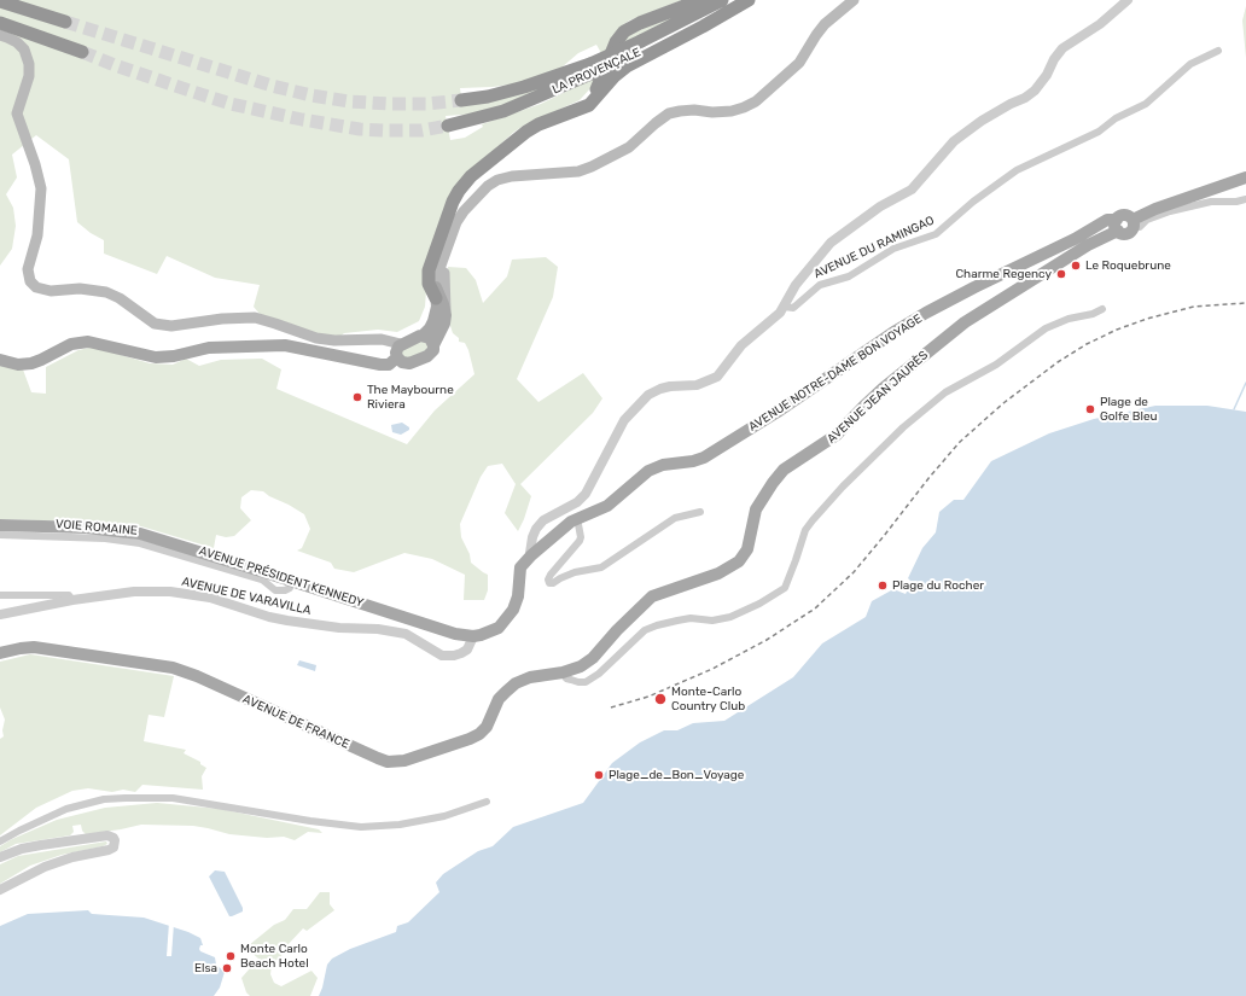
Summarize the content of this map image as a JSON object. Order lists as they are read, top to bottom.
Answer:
{
  "streets": {
    "highway": ["LA PROVENÇALE"],
    "main road": [
      "AVENUE NOTRE-DAME BON VOYAGE",
      "AVENUE JEAN JAURÈS",
      "AVENUE PRÉSIDENT KENNEDY",
      "AVENUE DE FRANCE"
    ],
    "street": ["AVENUE DU RAMINGAO", "VOIE ROMAINE", "AVENUE DE VARAVILLA"]
  },
  "crossings": [
    ["AVENUE NOTRE-DAME BON VOYAGE", "AVENUE JEAN JAURÈS"],
    ["AVENUE NOTRE-DAME BON VOYAGE", "AVENUE PRÉSIDENT KENNEDY"],
    ["AVENUE JEAN JAURÈS", "AVENUE DE FRANCE"],
    ["VOIE ROMAINE", "AVENUE PRÉSIDENT KENNEDY"],
    ["AVENUE PRÉSIDENT KENNEDY", "AVENUE DE VARAVILLA"]
  ],
  "places": [
    "Le Roquebrune",
    "Charme Regency",
    "The Maybourne Riviera",
    "Plage de Golfe Bleu",
    "Plage du Rocher",
    "Monte-Carlo Country Club",
    "Plage_de_Bon_Voyage",
    "Monte Carlo Beach Hotel",
    "Elsa"
  ]
}
